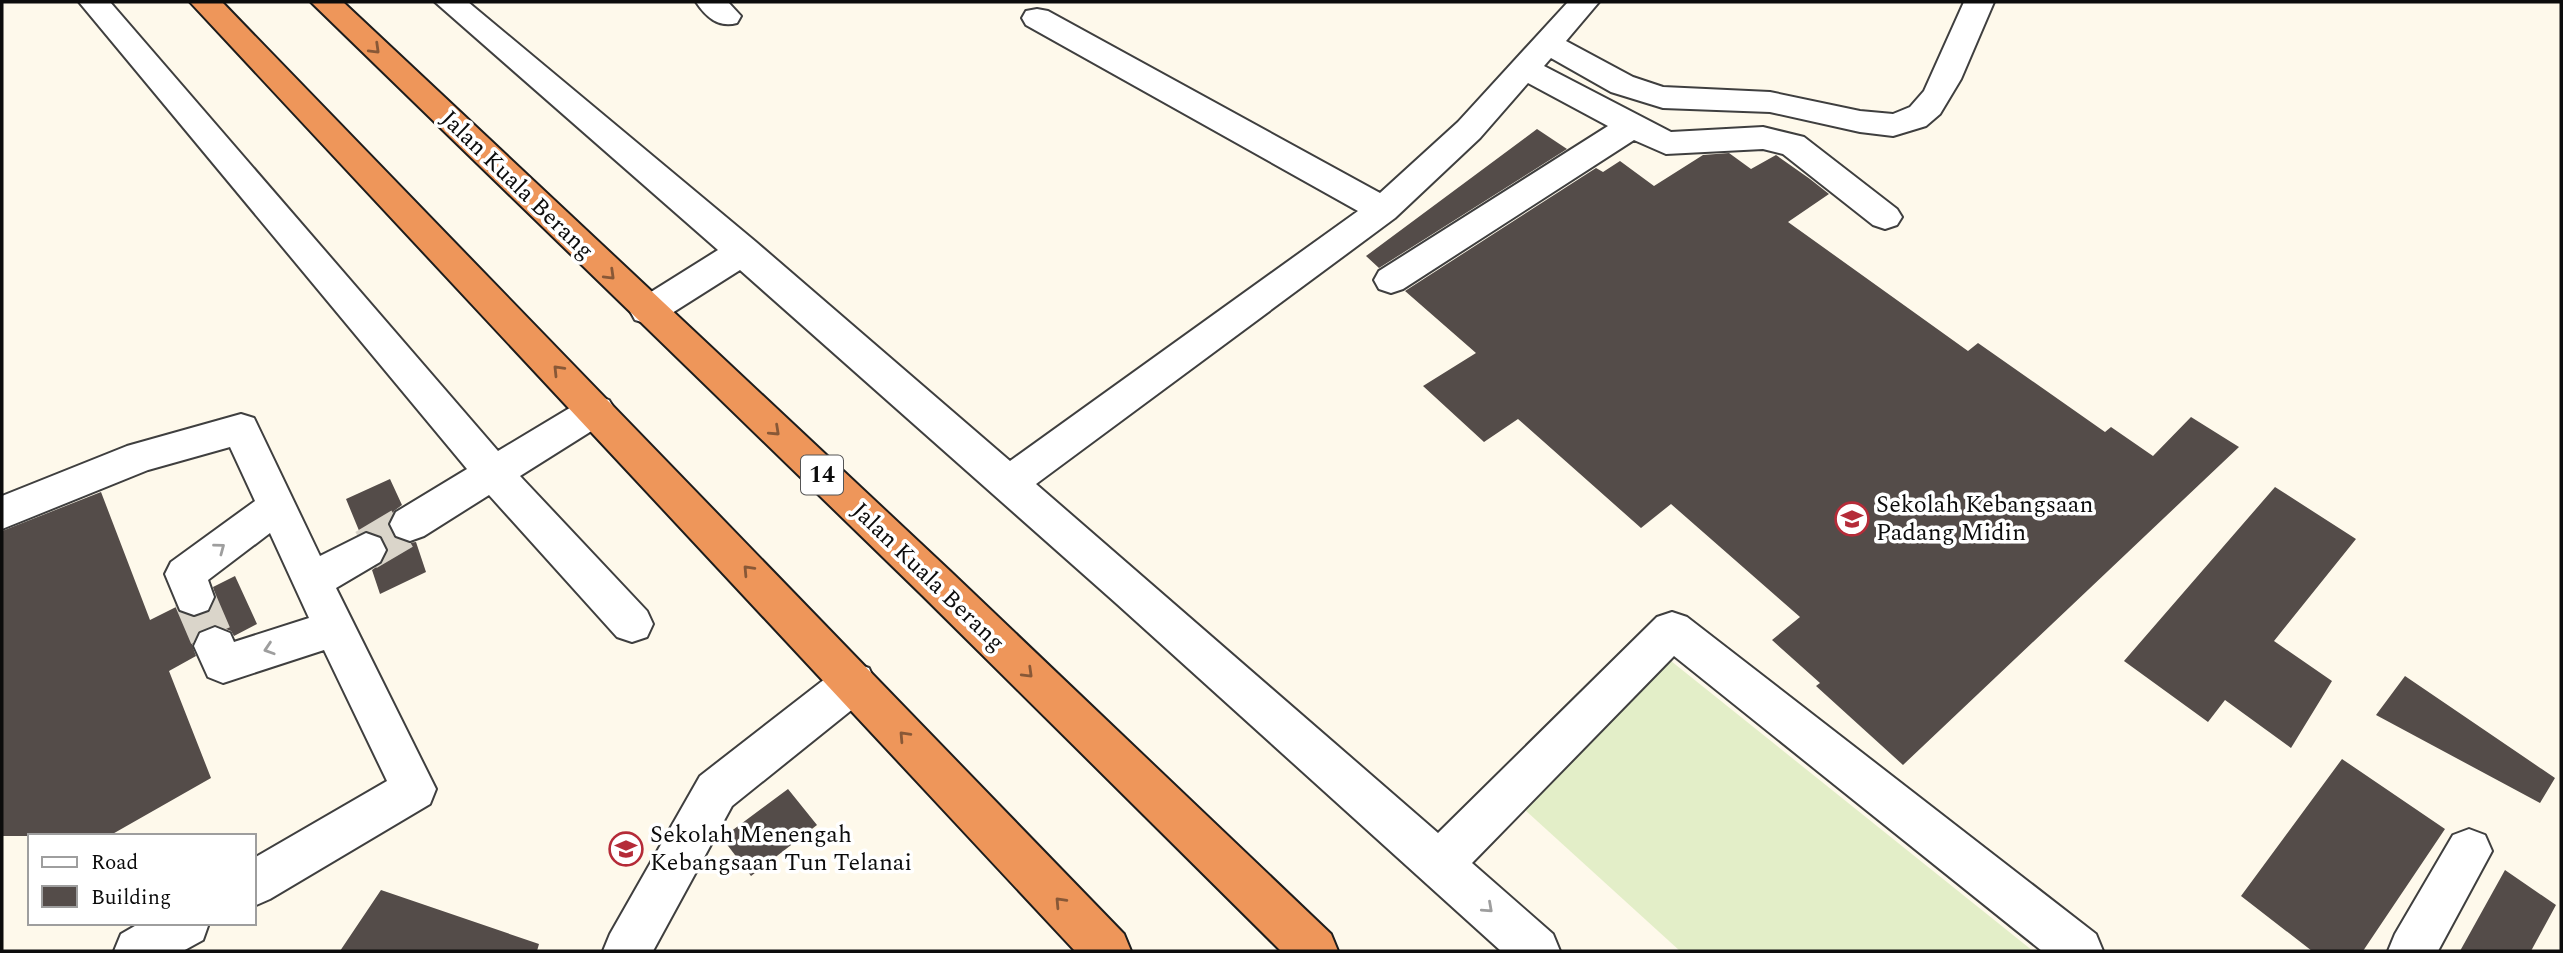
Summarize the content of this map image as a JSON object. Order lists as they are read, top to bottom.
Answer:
{
  "streets": {
    "highway": ["Jalan Kuala Berang", "14"]
  },
  "places": {
    "school or university": ["Sekolah Kebangsaan Padang Midin", "Sekolah Menengah Kebangsaan Tun Telanai"]
  },
  "legend": ["Road", "Building"]
}
